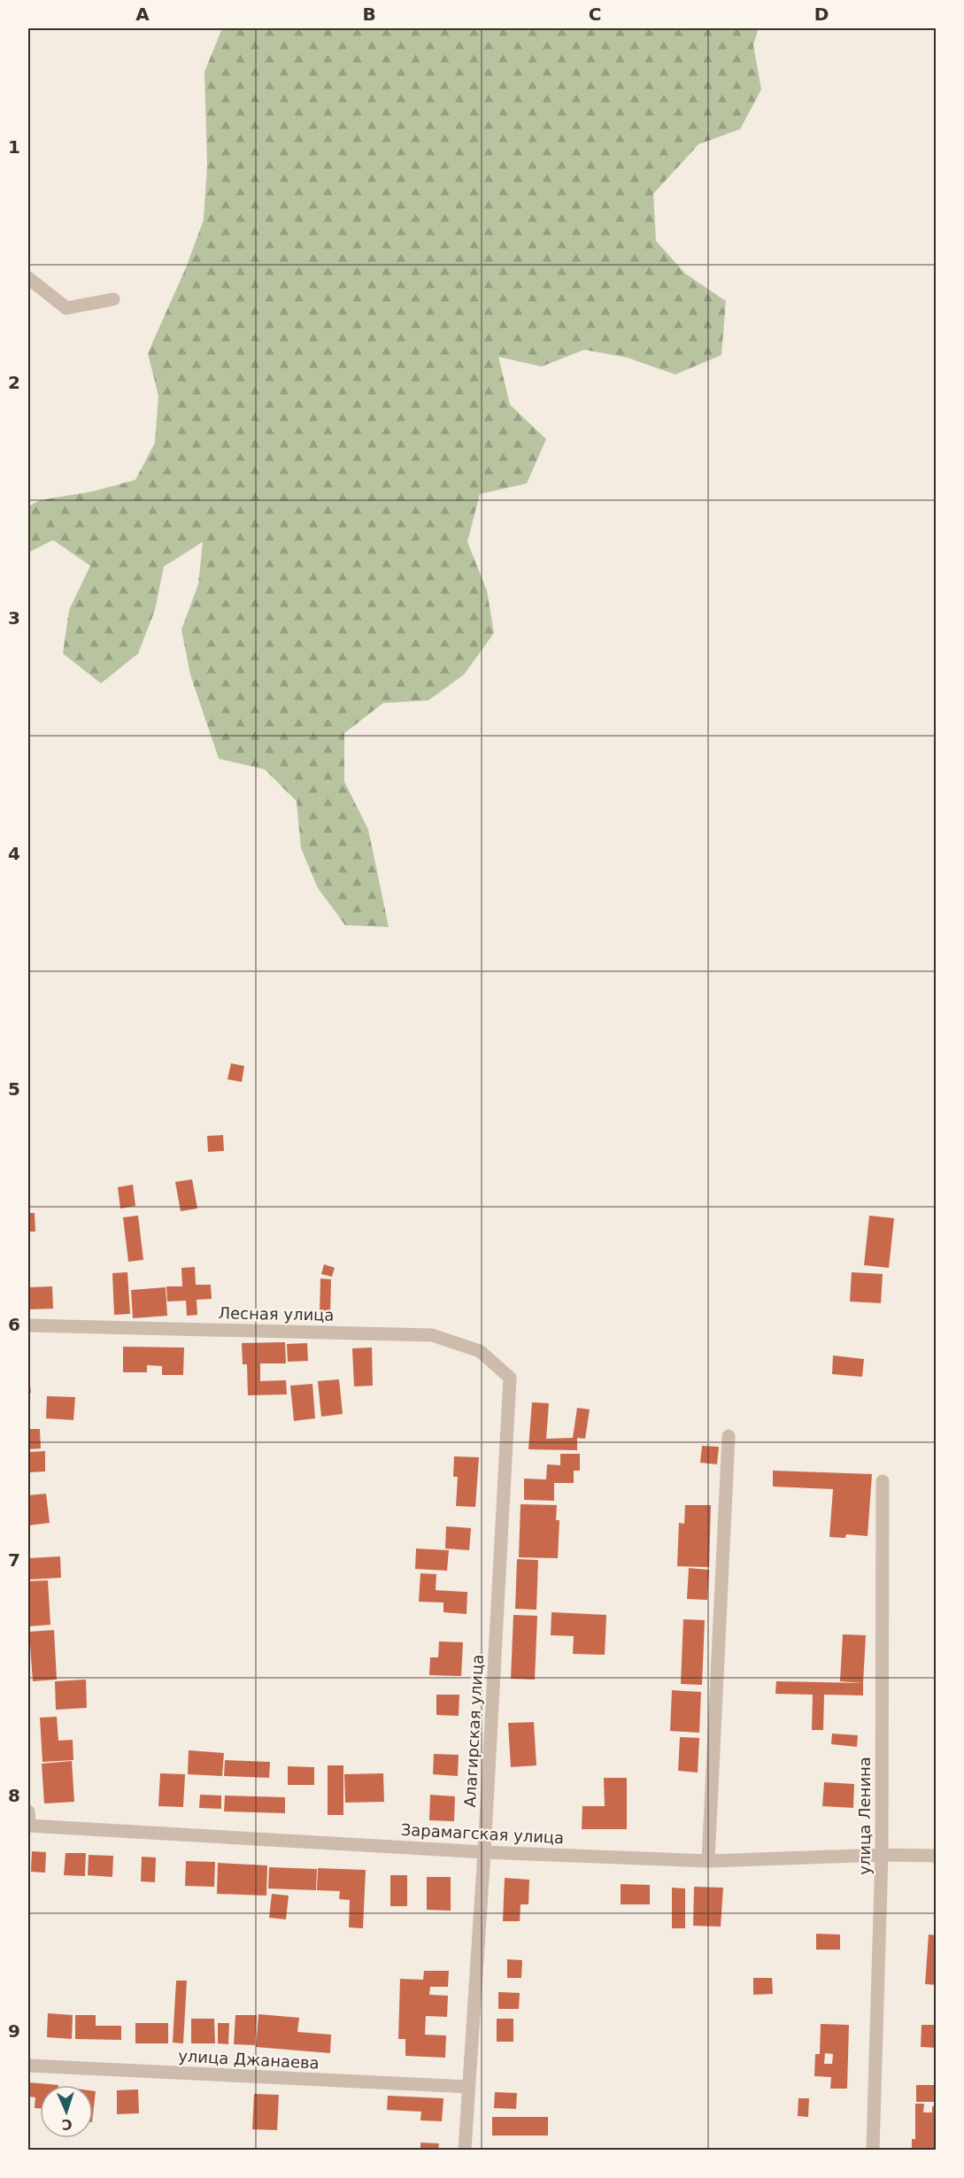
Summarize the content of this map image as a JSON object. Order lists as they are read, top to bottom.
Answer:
{
  "streets": {
    "street": [
      "Лесная улица",
      "Алагирская улица",
      "улица Ленина",
      "Зарамагская улица",
      "улица Джанаева"
    ]
  },
  "crossings": [
    ["Лесная улица", "Алагирская улица"],
    ["Алагирская улица", "Зарамагская улица"],
    ["Алагирская улица", "улица Джанаева"],
    ["улица Ленина", "Зарамагская улица"]
  ],
  "north": "bottom",
  "grid": {
    "columns": [
      "A",
      "B",
      "C",
      "D"
    ],
    "rows": [
      "1",
      "2",
      "3",
      "4",
      "5",
      "6",
      "7",
      "8",
      "9"
    ]
  }
}
